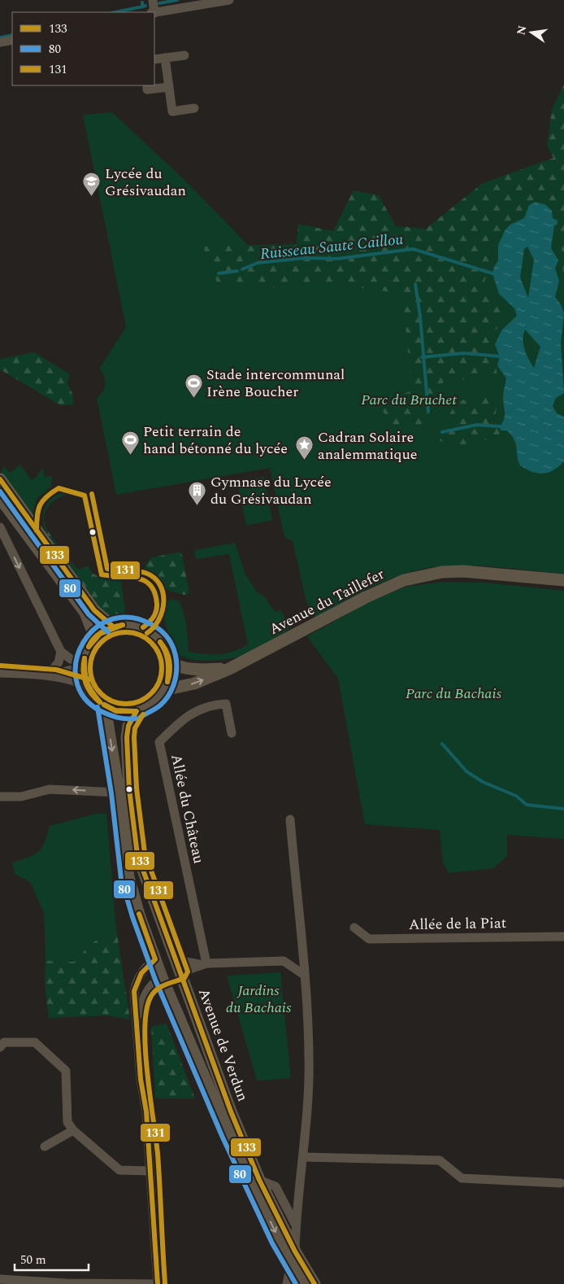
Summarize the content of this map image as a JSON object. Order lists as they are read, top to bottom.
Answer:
{
  "streets": {
    "main road": ["Avenue du Taillefer", "Avenue de Verdun"],
    "street": ["Allée du Château", "Allée de la Piat"]
  },
  "crossings": [
    ["Avenue du Taillefer", "Avenue de Verdun"]
  ],
  "water": ["Ruisseau Saute Caillou"],
  "parks": ["Parc du Bruchet", "Parc du Bachais", "Jardins du Bachais"],
  "places": {
    "school or university": ["Lycée du Grésivaudan"],
    "sports": ["Stade intercommunal Irène Boucher", "Petit terrain de hand bétonné du lycée"],
    "place": ["Cadran Solaire analemmatique"],
    "building": ["Gymnase du Lycée du Grésivaudan"]
  },
  "lines": ["transit line 133", "transit line 80", "transit line 131"],
  "legend": ["133", "80", "131"],
  "scale_bar": "50 m",
  "north": "left"
}
